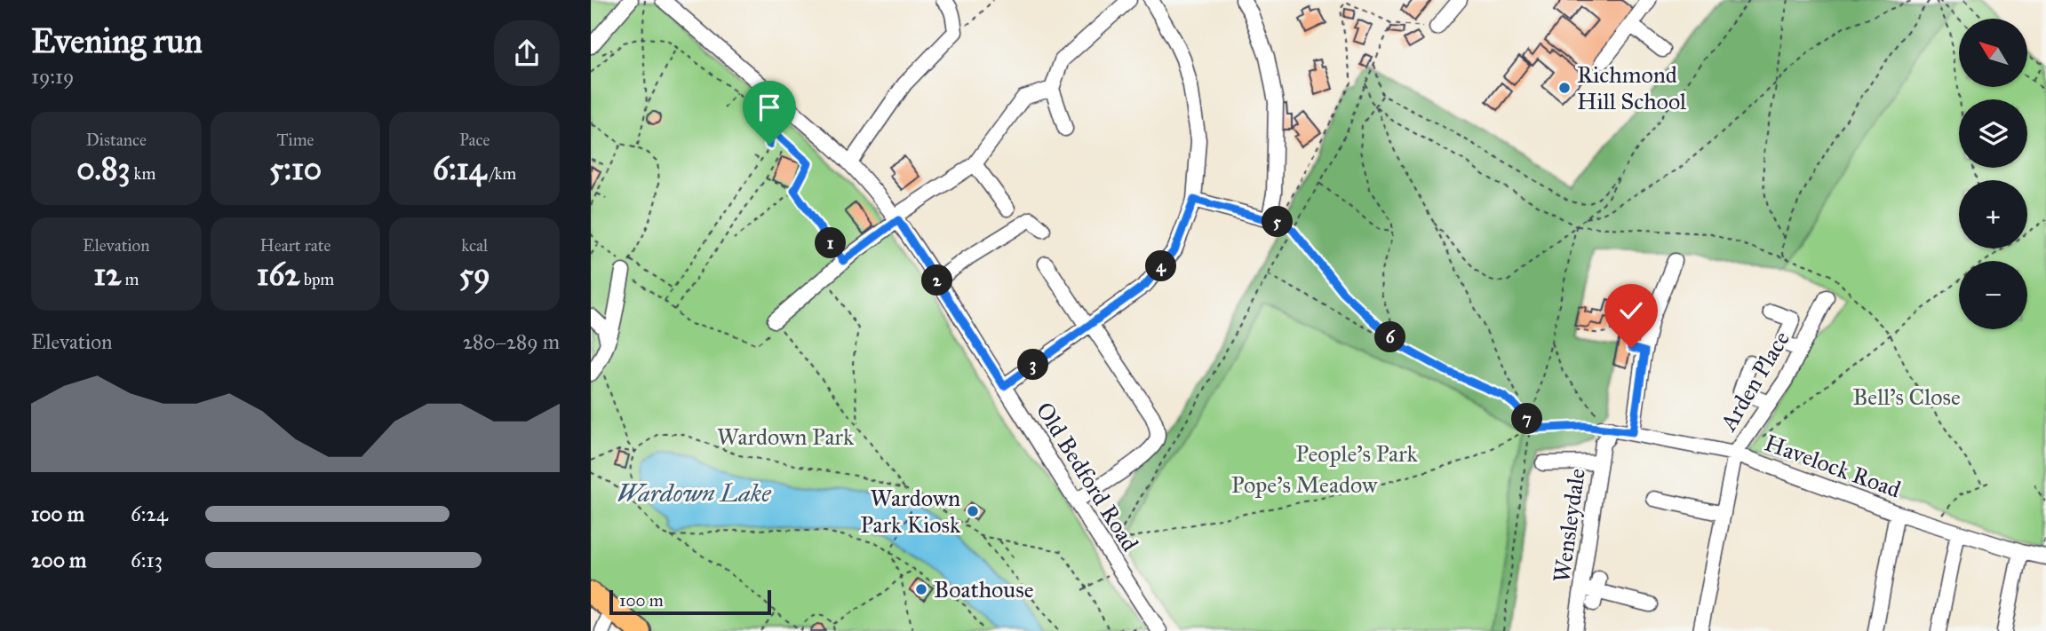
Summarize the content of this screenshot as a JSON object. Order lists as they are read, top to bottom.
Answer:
{
  "streets": {
    "street": [
      "Arden Place",
      "Havelock Road",
      "Old Bedford Road",
      "Wensleydale"
    ]
  },
  "crossings": [
    ["Arden Place", "Havelock Road"],
    ["Havelock Road", "Wensleydale"]
  ],
  "water": ["Wardown Lake"],
  "parks": [
    "Bell's Close",
    "Wardown Park",
    "People's Park",
    "Pope's Meadow"
  ],
  "places": ["Richmond Hill School", "Wardown Park Kiosk", "Boathouse"],
  "scale_bar": "100 m",
  "north": "top left",
  "page": {
    "heading": ["Evening run", "19:19"],
    "map_buttons": ["+", "−"],
    "stats": [
      ["Distance", "0.83 km"],
      ["Time", "5:10"],
      ["Pace", "6:14 /km"],
      ["Elevation", "12 m"],
      ["Heart rate", "162 bpm"],
      ["kcal", "59"]
    ],
    "pins": [
      "5",
      "1",
      "4",
      "2",
      "6",
      "3",
      "7"
    ],
    "chart": ["Elevation", "280–289 m"],
    "list": [
      {
        "name": "100 m",
        "note": "6:24"
      },
      {
        "name": "200 m",
        "note": "6:13"
      }
    ],
    "scale": "100 m"
  }
}
